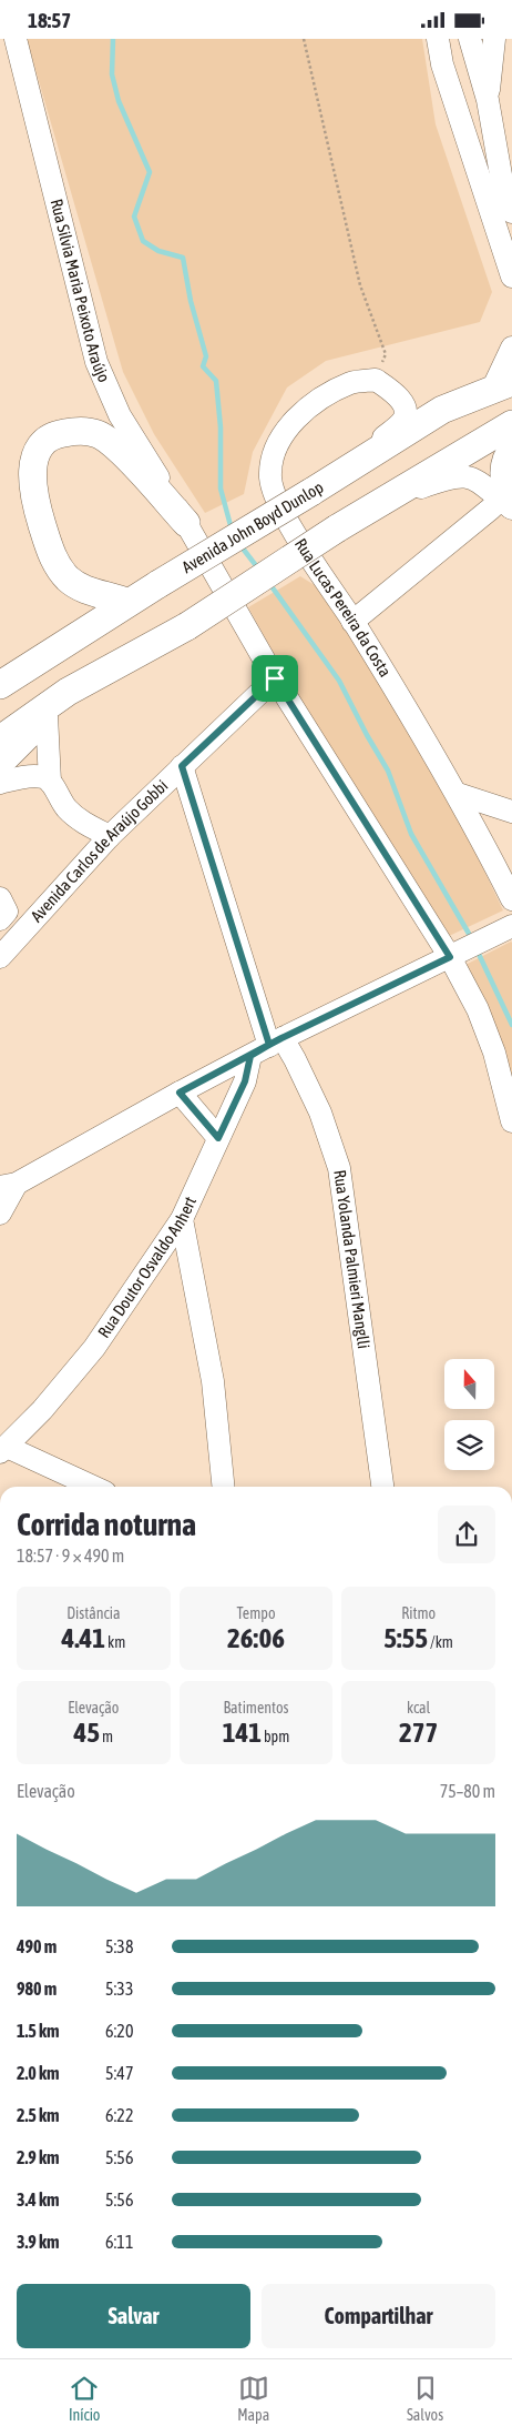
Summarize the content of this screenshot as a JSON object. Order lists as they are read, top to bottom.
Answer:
{
  "streets": {
    "main road": ["Avenida John Boyd Dunlop"],
    "street": [
      "Rua Silvia Maria Peixoto Araújo",
      "Rua Lucas Pereira da Costa",
      "Avenida Carlos de Araújo Gobbi",
      "Rua Yolanda Palmieri Manglli",
      "Rua Doutor Osvaldo Anhert"
    ]
  },
  "crossings": [
    ["Rua Silvia Maria Peixoto Araújo", "Avenida Carlos de Araújo Gobbi"],
    ["Avenida Carlos de Araújo Gobbi", "Rua Yolanda Palmieri Manglli"],
    ["Rua Yolanda Palmieri Manglli", "Rua Doutor Osvaldo Anhert"]
  ],
  "north": "top",
  "page": {
    "status": "18:57",
    "heading": ["Corrida noturna", "18:57 · 9 × 490 m"],
    "stats": [
      ["Distância", "4.41 km"],
      ["Tempo", "26:06"],
      ["Ritmo", "5:55 /km"],
      ["Elevação", "45 m"],
      ["Batimentos", "141 bpm"],
      ["kcal", "277"]
    ],
    "chart": ["Elevação", "75–80 m"],
    "list": [
      {
        "name": "490 m",
        "note": "5:38"
      },
      {
        "name": "980 m",
        "note": "5:33"
      },
      {
        "name": "1.5 km",
        "note": "6:20"
      },
      {
        "name": "2.0 km",
        "note": "5:47"
      },
      {
        "name": "2.5 km",
        "note": "6:22"
      },
      {
        "name": "2.9 km",
        "note": "5:56"
      },
      {
        "name": "3.4 km",
        "note": "5:56"
      },
      {
        "name": "3.9 km",
        "note": "6:11"
      }
    ],
    "buttons": ["Salvar", "Compartilhar"],
    "tabs": ["Início", "Mapa", "Salvos"]
  }
}
